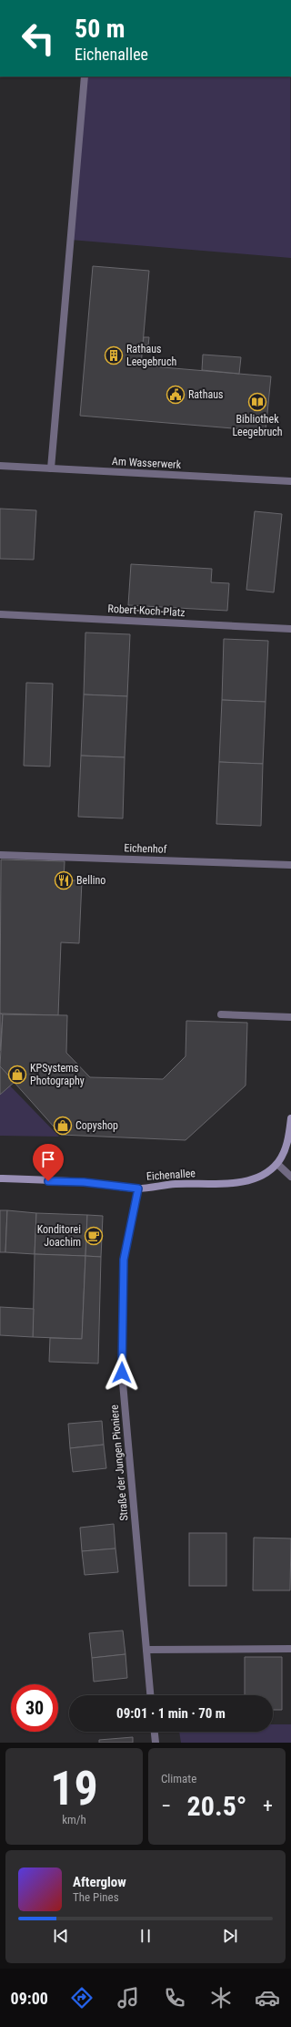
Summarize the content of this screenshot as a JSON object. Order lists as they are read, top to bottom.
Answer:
{
  "streets": {
    "street": [
      "Am Wasserwerk",
      "Robert-Koch-Platz",
      "Eichenhof",
      "Eichenallee",
      "Straße der Jungen Pioniere"
    ]
  },
  "crossings": [
    ["Eichenallee", "Straße der Jungen Pioniere"]
  ],
  "places": {
    "building": ["Rathaus Leegebruch"],
    "public building": ["Rathaus"],
    "library": ["Bibliothek Leegebruch"],
    "restaurant": ["Bellino"],
    "shop": ["KPSystems Photography", "Copyshop"],
    "cafe": ["Konditorei Joachim"]
  },
  "page": {
    "turn": ["50 m", "Eichenallee"],
    "limit": "30",
    "trip": "09:01 · 1 min · 70 m",
    "tile": [
      ["19", "km/h"],
      "Climate"
    ],
    "heat": ["−", "20.5°", "+"],
    "song": ["Afterglow", "The Pines"],
    "tabs": "09:00"
  }
}
